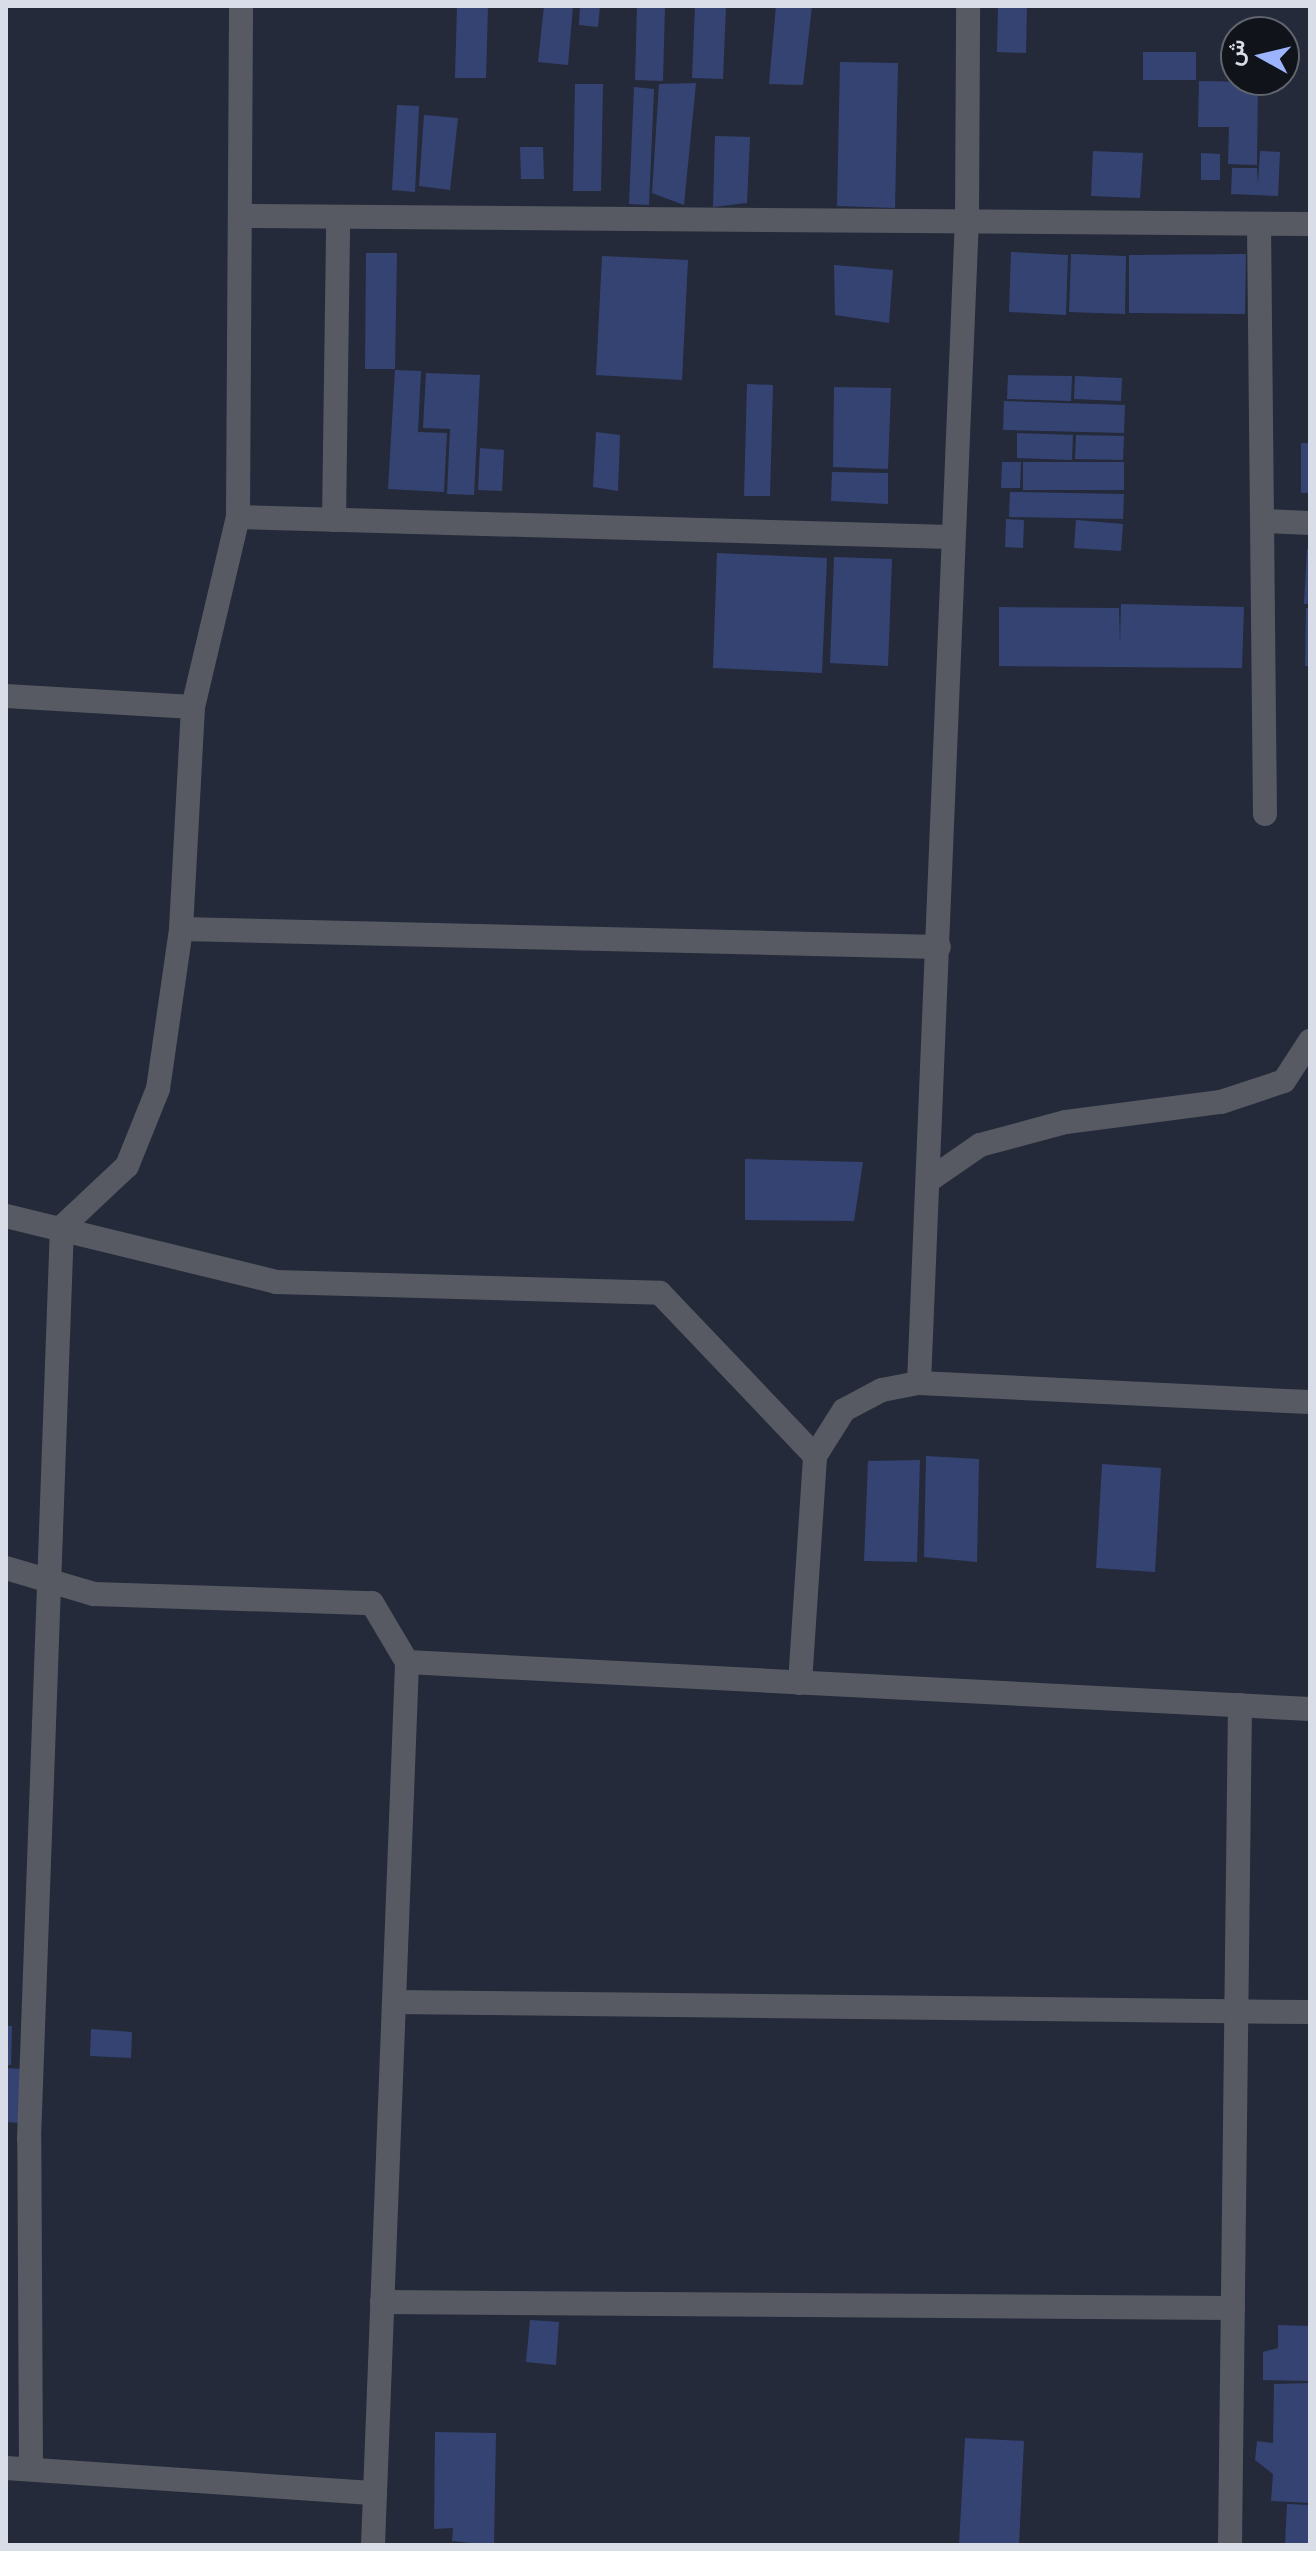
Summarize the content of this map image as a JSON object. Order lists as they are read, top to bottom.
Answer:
{
  "north": "left"
}
